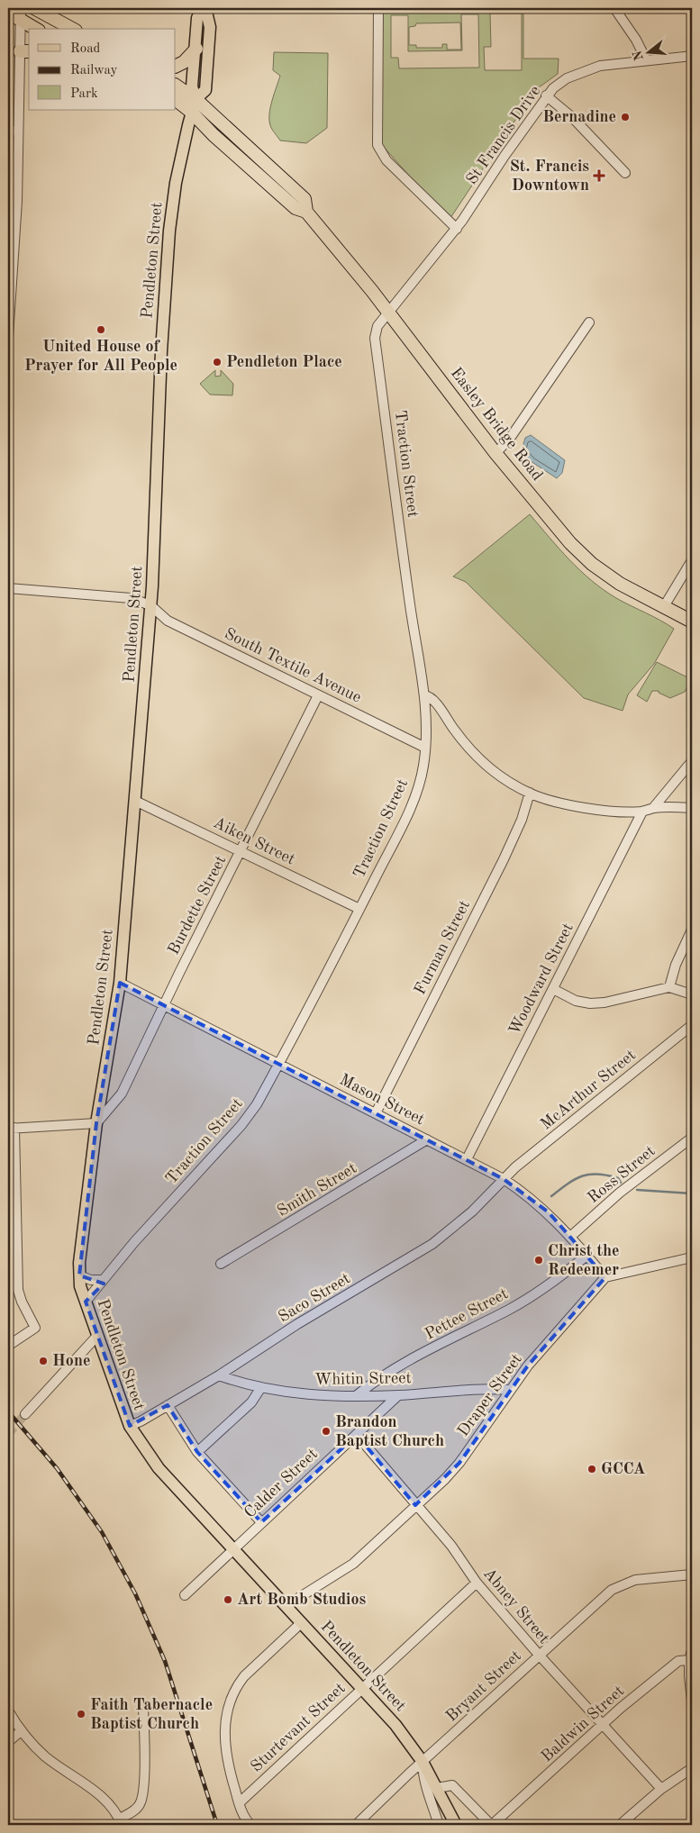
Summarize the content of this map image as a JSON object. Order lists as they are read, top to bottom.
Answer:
{
  "streets": {
    "highway": ["Easley Bridge Road"],
    "main road": ["Pendleton Street"],
    "street": [
      "St Francis Drive",
      "Traction Street",
      "South Textile Avenue",
      "Aiken Street",
      "Burdette Street",
      "Furman Street",
      "Woodward Street",
      "McArthur Street",
      "Mason Street",
      "Ross Street",
      "Smith Street",
      "Saco Street",
      "Pettee Street",
      "Whitin Street",
      "Draper Street",
      "Calder Street",
      "Abney Street",
      "Bryant Street",
      "Baldwin Street",
      "Sturtevant Street"
    ]
  },
  "crossings": [
    ["St Francis Drive", "Easley Bridge Road"],
    ["St Francis Drive", "Traction Street"],
    ["Pendleton Street", "Easley Bridge Road"],
    ["Pendleton Street", "Traction Street"],
    ["Pendleton Street", "South Textile Avenue"],
    ["Pendleton Street", "Aiken Street"],
    ["Pendleton Street", "Burdette Street"],
    ["Pendleton Street", "Mason Street"],
    ["Pendleton Street", "Saco Street"],
    ["Pendleton Street", "Draper Street"],
    ["Pendleton Street", "Calder Street"],
    ["Pendleton Street", "Bryant Street"],
    ["Pendleton Street", "Sturtevant Street"],
    ["Easley Bridge Road", "Traction Street"],
    ["Traction Street", "South Textile Avenue"],
    ["Traction Street", "Aiken Street"],
    ["Traction Street", "Mason Street"],
    ["South Textile Avenue", "Burdette Street"],
    ["Aiken Street", "Burdette Street"],
    ["Burdette Street", "Mason Street"],
    ["Furman Street", "Mason Street"],
    ["Woodward Street", "Mason Street"],
    ["McArthur Street", "Mason Street"],
    ["McArthur Street", "Saco Street"],
    ["Mason Street", "Ross Street"],
    ["Mason Street", "Smith Street"],
    ["Mason Street", "Saco Street"],
    ["Mason Street", "Pettee Street"],
    ["Mason Street", "Draper Street"],
    ["Saco Street", "Whitin Street"],
    ["Pettee Street", "Whitin Street"],
    ["Whitin Street", "Draper Street"],
    ["Whitin Street", "Calder Street"],
    ["Draper Street", "Abney Street"],
    ["Calder Street", "Abney Street"],
    ["Abney Street", "Bryant Street"],
    ["Abney Street", "Baldwin Street"],
    ["Abney Street", "Sturtevant Street"]
  ],
  "places": {
    "other": [
      "Bernadine",
      "United House of Prayer for All People",
      "Pendleton Place",
      "Christ the Redeemer",
      "Hone",
      "Brandon Baptist Church",
      "GCCA",
      "Art Bomb Studios",
      "Faith Tabernacle Baptist Church"
    ],
    "health": ["St. Francis Downtown"]
  },
  "legend": ["Road", "Railway", "Park"],
  "north": "left"
}
